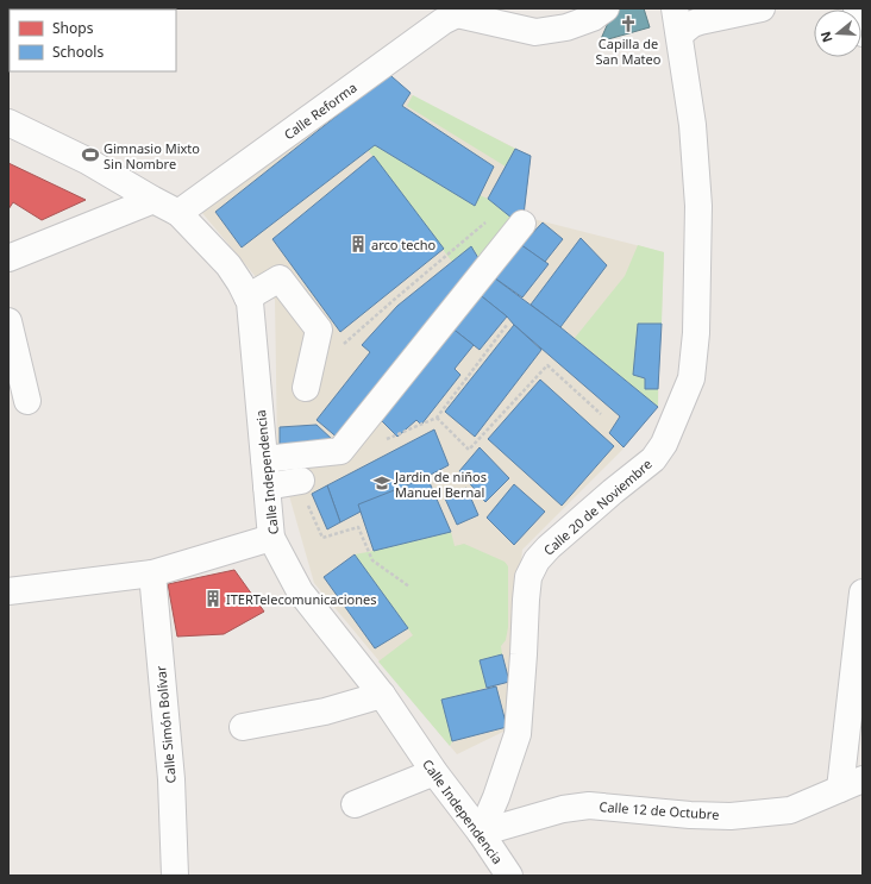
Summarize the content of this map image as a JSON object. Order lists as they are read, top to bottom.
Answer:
{
  "streets": {
    "street": [
      "Calle Reforma",
      "Calle Independencia",
      "Calle 20 de Noviembre",
      "Calle Simón Bolívar",
      "Calle 12 de Octubre"
    ]
  },
  "crossings": [
    ["Calle Reforma", "Calle Independencia"],
    ["Calle Independencia", "Calle 20 de Noviembre"],
    ["Calle Independencia", "Calle 12 de Octubre"],
    ["Calle 20 de Noviembre", "Calle 12 de Octubre"]
  ],
  "places": {
    "church": ["Capilla de San Mateo"],
    "sports": ["Gimnasio Mixto Sin Nombre"],
    "building": ["arco techo", "ITERTelecomunicaciones"],
    "school or university": ["Jardin de niños Manuel Bernal"]
  },
  "legend": ["Shops", "Schools"],
  "north": "left"
}
